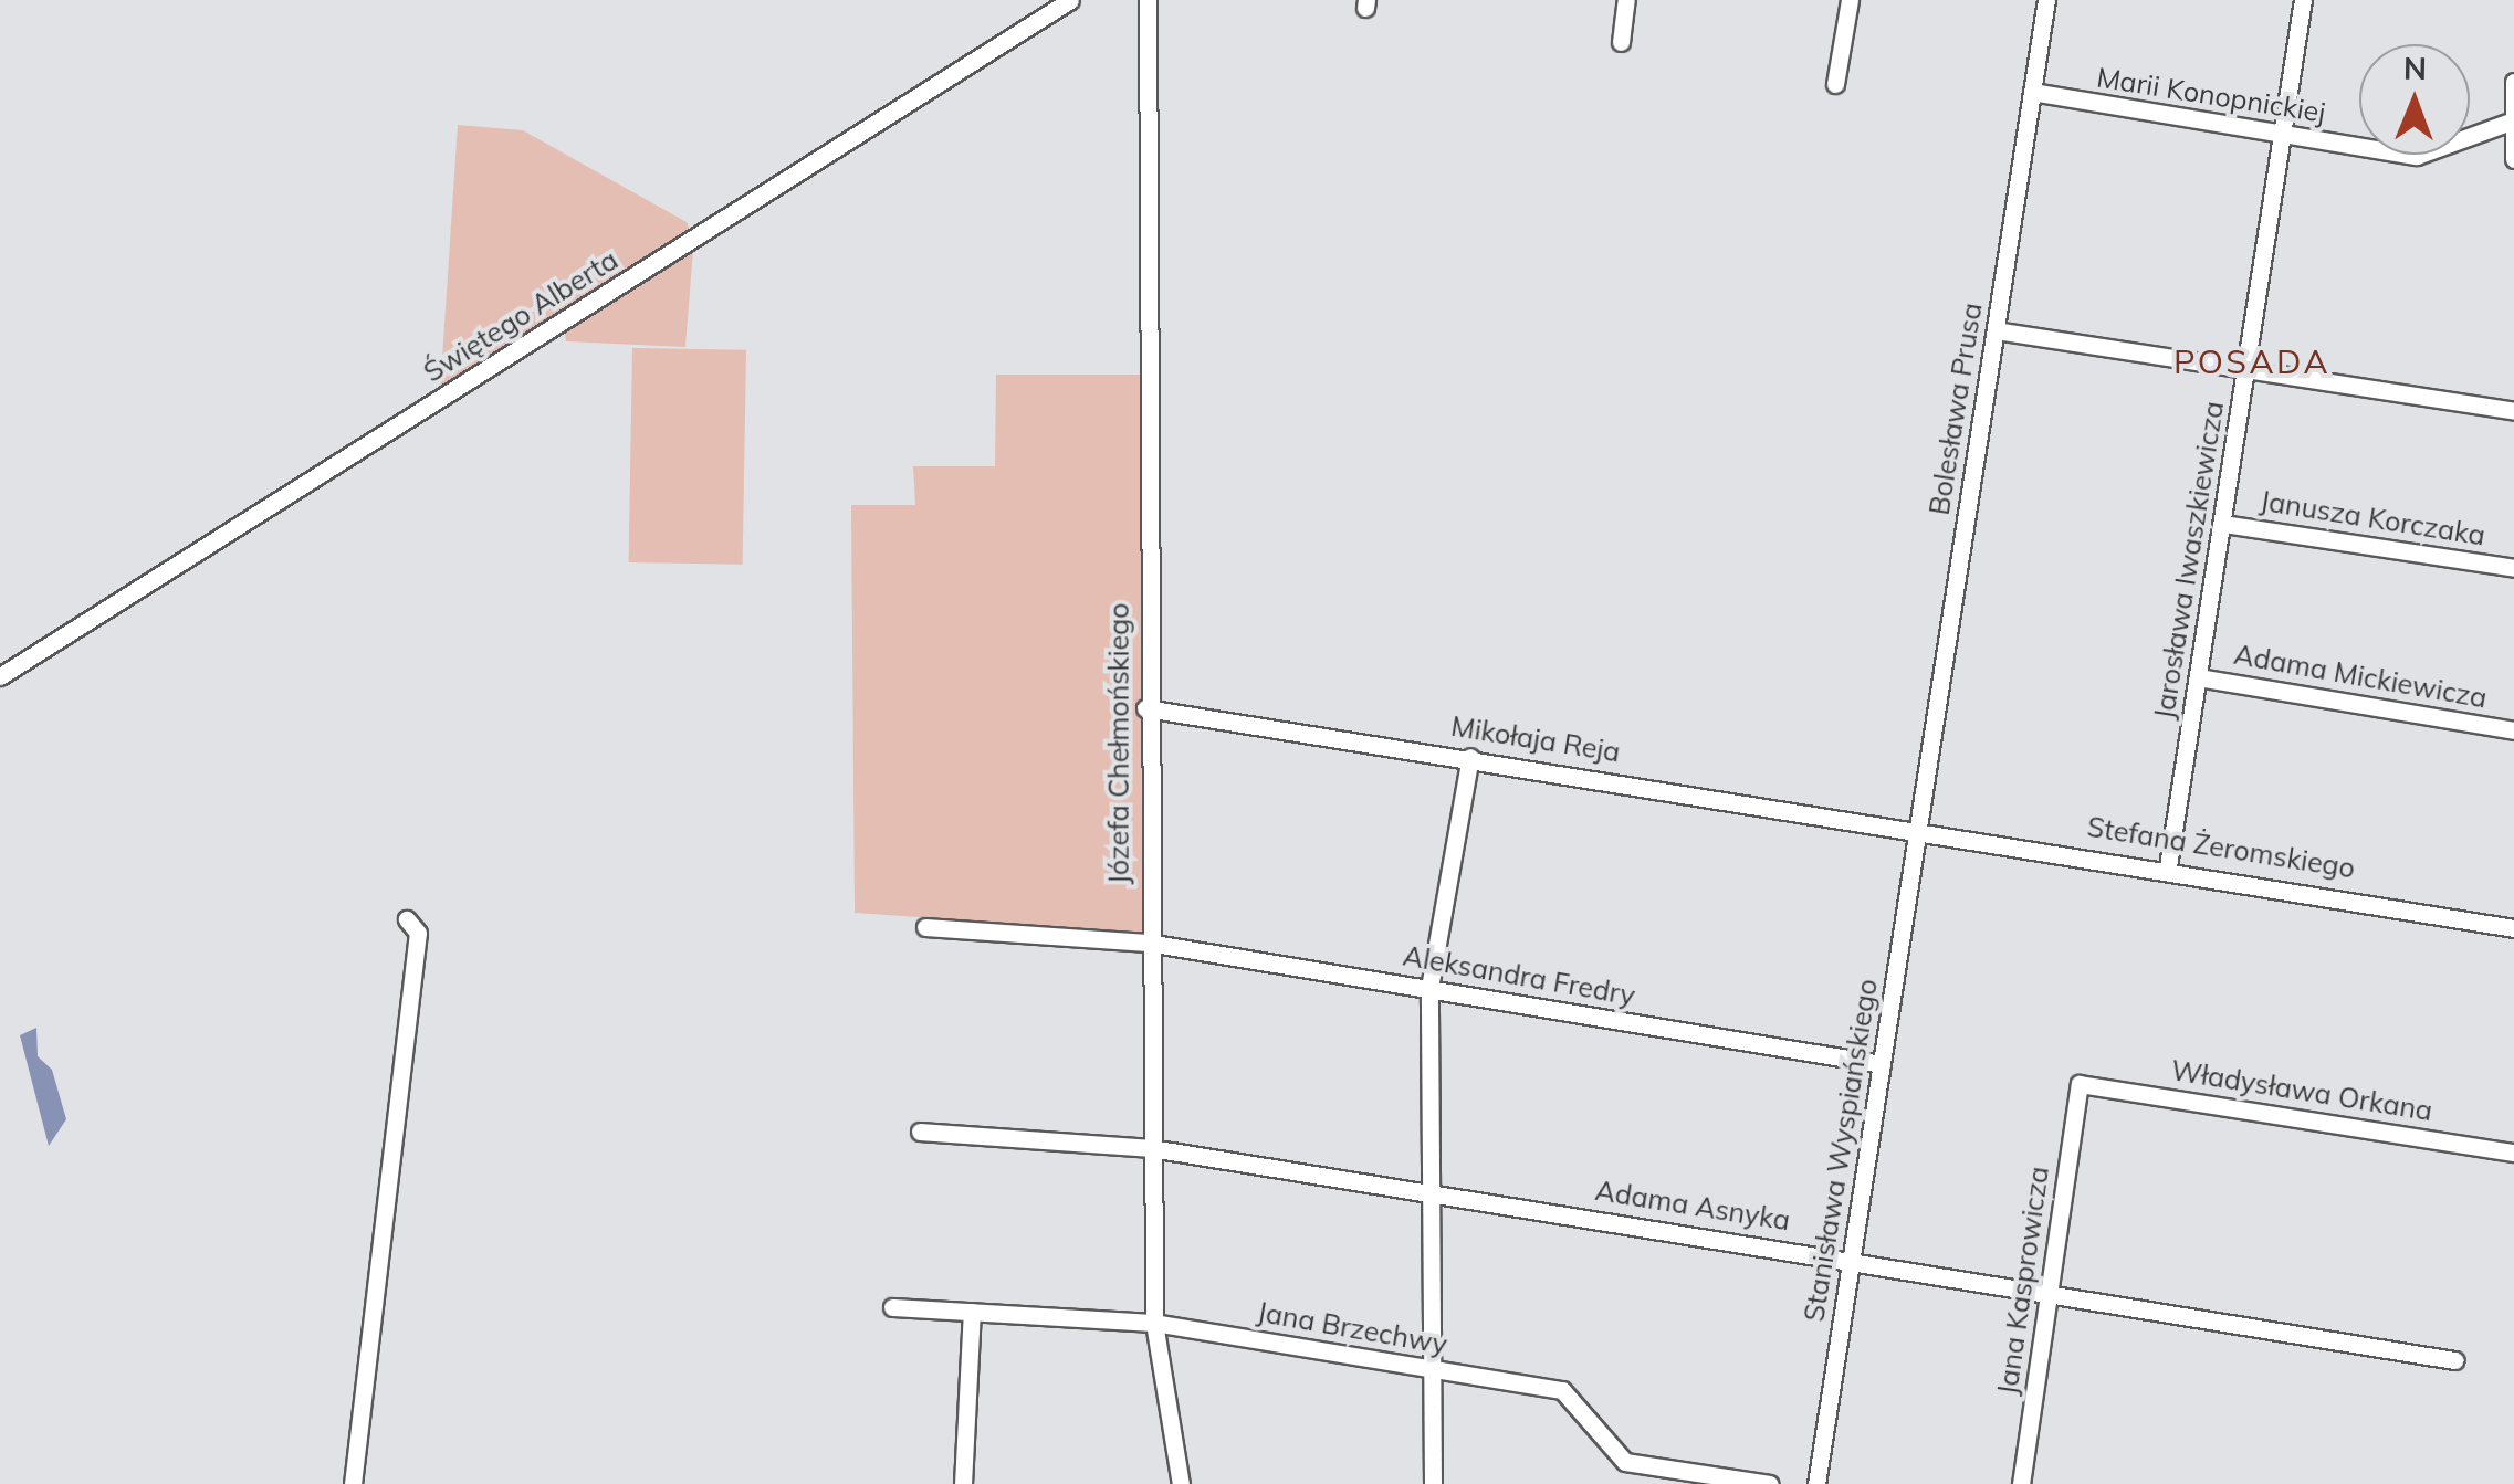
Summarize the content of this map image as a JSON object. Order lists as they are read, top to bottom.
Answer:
{
  "streets": {
    "street": [
      "Marii Konopnickiej",
      "Świętego Alberta",
      "Bolesława Prusa",
      "Janusza Korczaka",
      "Jarosława Iwaszkiewicza",
      "Adama Mickiewicza",
      "Mikołaja Reja",
      "Józefa Chełmońskiego",
      "Stefana Żeromskiego",
      "Aleksandra Fredry",
      "Władysława Orkana",
      "Stanisława Wyspiańskiego",
      "Adama Asnyka",
      "Jana Kasprowicza",
      "Jana Brzechwy"
    ]
  },
  "crossings": [
    ["Marii Konopnickiej", "Bolesława Prusa"],
    ["Marii Konopnickiej", "Jarosława Iwaszkiewicza"],
    ["Bolesława Prusa", "Mikołaja Reja"],
    ["Bolesława Prusa", "Stefana Żeromskiego"],
    ["Bolesława Prusa", "Stanisława Wyspiańskiego"],
    ["Janusza Korczaka", "Jarosława Iwaszkiewicza"],
    ["Jarosława Iwaszkiewicza", "Adama Mickiewicza"],
    ["Jarosława Iwaszkiewicza", "Stefana Żeromskiego"],
    ["Mikołaja Reja", "Józefa Chełmońskiego"],
    ["Mikołaja Reja", "Stefana Żeromskiego"],
    ["Mikołaja Reja", "Stanisława Wyspiańskiego"],
    ["Józefa Chełmońskiego", "Aleksandra Fredry"],
    ["Józefa Chełmońskiego", "Adama Asnyka"],
    ["Józefa Chełmońskiego", "Jana Brzechwy"],
    ["Stefana Żeromskiego", "Stanisława Wyspiańskiego"],
    ["Aleksandra Fredry", "Stanisława Wyspiańskiego"],
    ["Władysława Orkana", "Jana Kasprowicza"],
    ["Stanisława Wyspiańskiego", "Adama Asnyka"],
    ["Adama Asnyka", "Jana Kasprowicza"]
  ],
  "districts": ["POSADA"],
  "north": "top"
}
